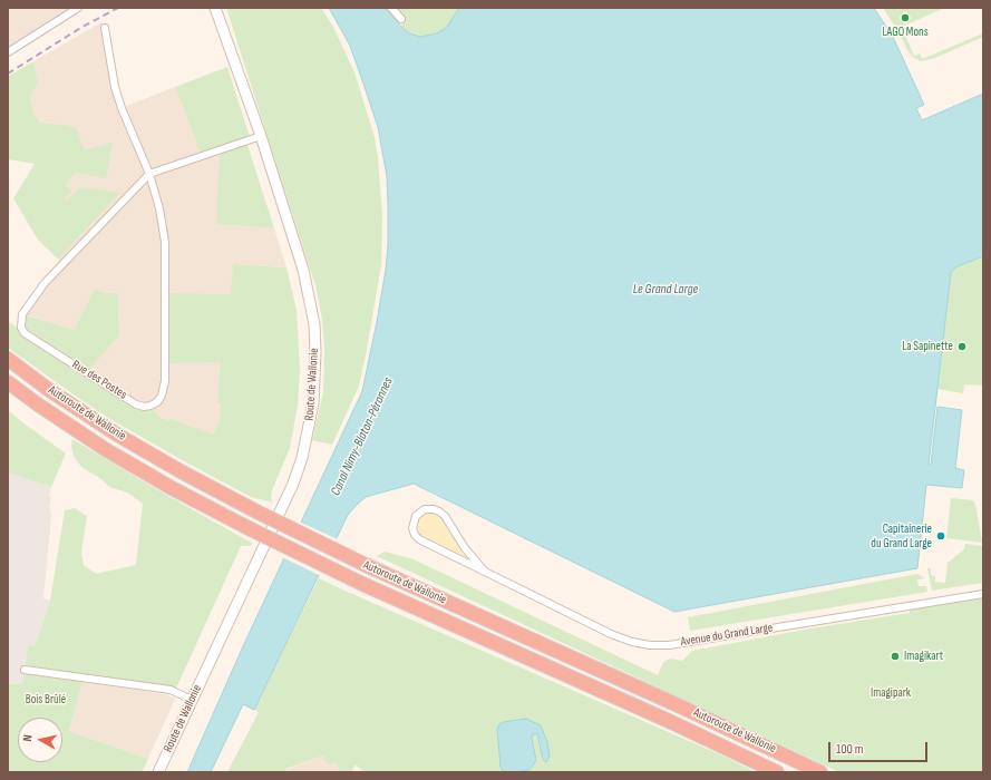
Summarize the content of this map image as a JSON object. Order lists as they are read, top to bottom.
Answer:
{
  "streets": {
    "highway": ["Autoroute de Wallonie"],
    "main road": ["Route de Wallonie"],
    "street": ["Rue des Postes", "Avenue du Grand Large"]
  },
  "crossings": [
    ["Rue des Postes", "Route de Wallonie"]
  ],
  "water": ["Le Grand Large", "Canal Nimy-Blaton-Péronnes"],
  "parks": ["Imagipark", "Bois Brûlé"],
  "places": [
    "LAGO Mons",
    "La Sapinette",
    "Capitainerie du Grand Large",
    "Imagikart"
  ],
  "scale_bar": "100 m",
  "north": "left"
}
